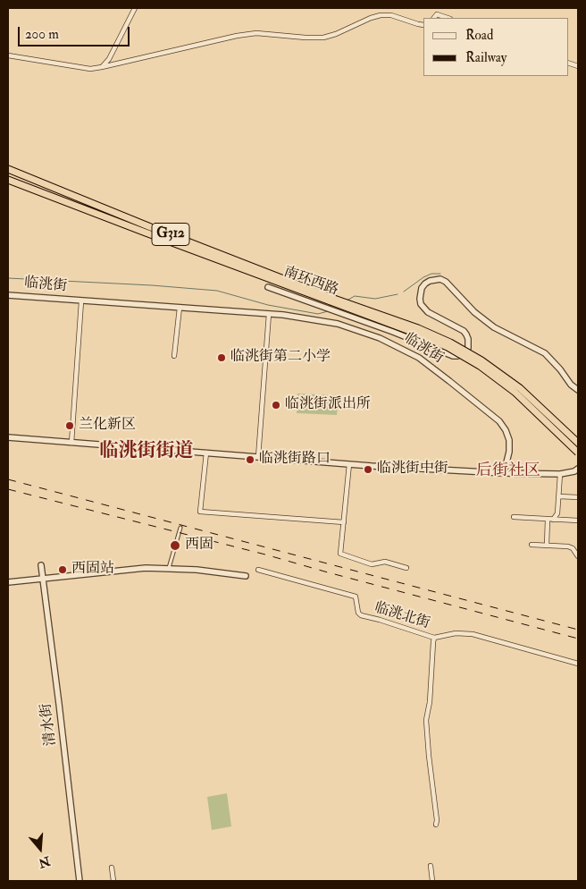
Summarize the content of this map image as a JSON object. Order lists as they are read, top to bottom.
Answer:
{
  "streets": {
    "highway": ["G312", "南环西路"],
    "street": ["临洮街", "临洮北街", "清水街"]
  },
  "districts": ["临洮街街道", "后街社区"],
  "places": [
    "临洮街第二小学",
    "临洮街派出所",
    "兰化新区",
    "临洮街路口",
    "临洮街中街",
    "西固",
    "西固站"
  ],
  "legend": ["Road", "Railway"],
  "scale_bar": "200 m",
  "north": "bottom"
}
